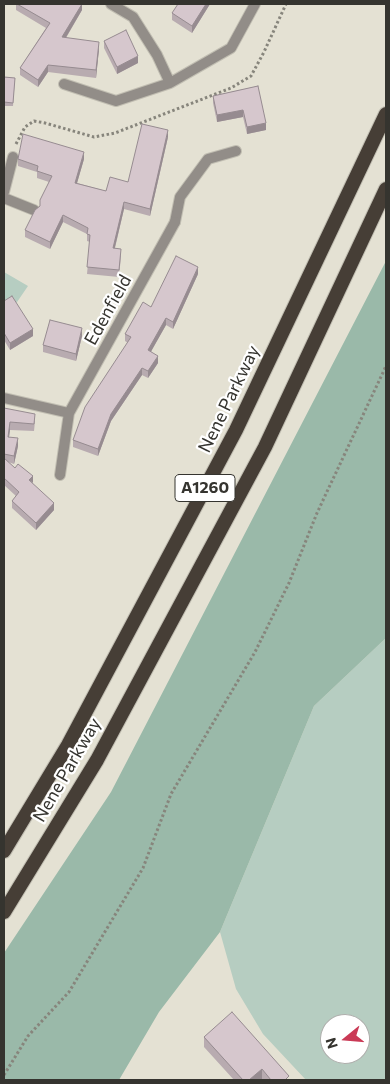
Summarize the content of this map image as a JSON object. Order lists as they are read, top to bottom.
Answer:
{
  "streets": {
    "highway": ["Nene Parkway", "A1260"],
    "street": ["Edenfield"]
  },
  "north": "left"
}
